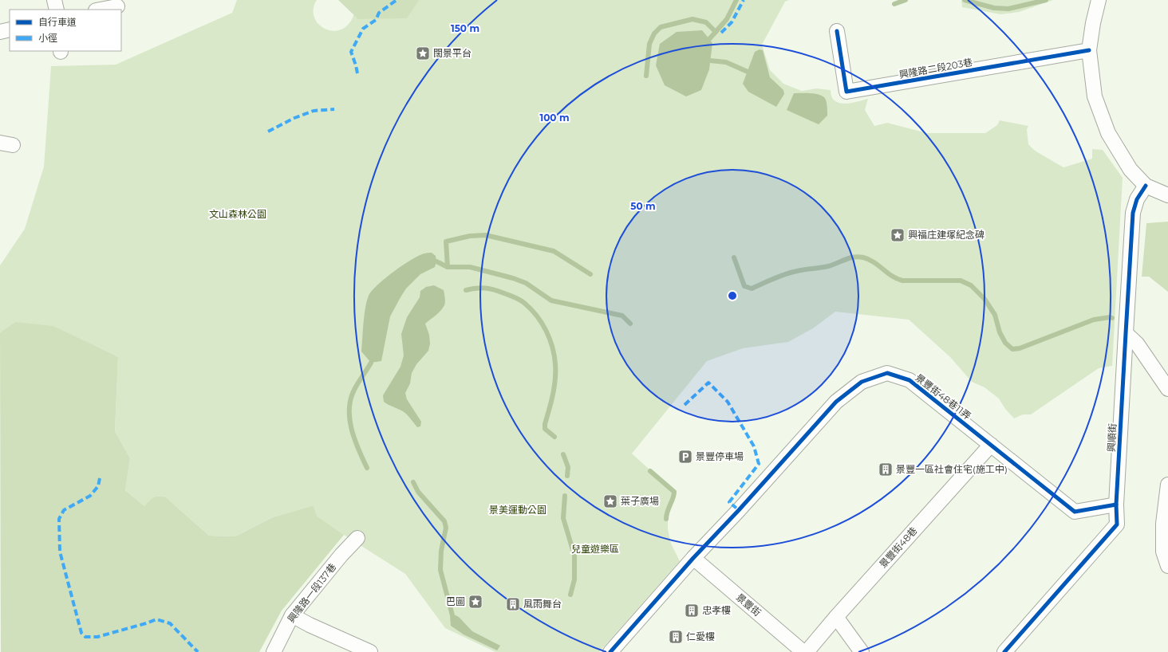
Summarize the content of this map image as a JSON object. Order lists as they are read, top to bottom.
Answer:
{
  "streets": {
    "street": [
      "興隆路二段203巷",
      "景豐街48巷11弄",
      "興順街",
      "景豐街48巷",
      "興隆路一段137巷",
      "景豐街"
    ]
  },
  "crossings": [
    ["景豐街48巷11弄", "興順街"],
    ["景豐街48巷11弄", "景豐街48巷"],
    ["景豐街48巷11弄", "景豐街"]
  ],
  "parks": ["文山森林公園", "景美運動公園", "兒童遊樂區"],
  "places": {
    "place": [
      "闊景平台",
      "興福庄建塚紀念碑",
      "葉子廣場",
      "巴圖"
    ],
    "parking": ["景豐停車場"],
    "building": [
      "景豐一區社會住宅(施工中)",
      "風雨舞台",
      "忠孝樓",
      "仁愛樓"
    ]
  },
  "legend": ["自行車道", "小徑"],
  "rings": ["150 m", "100 m", "50 m"]
}
